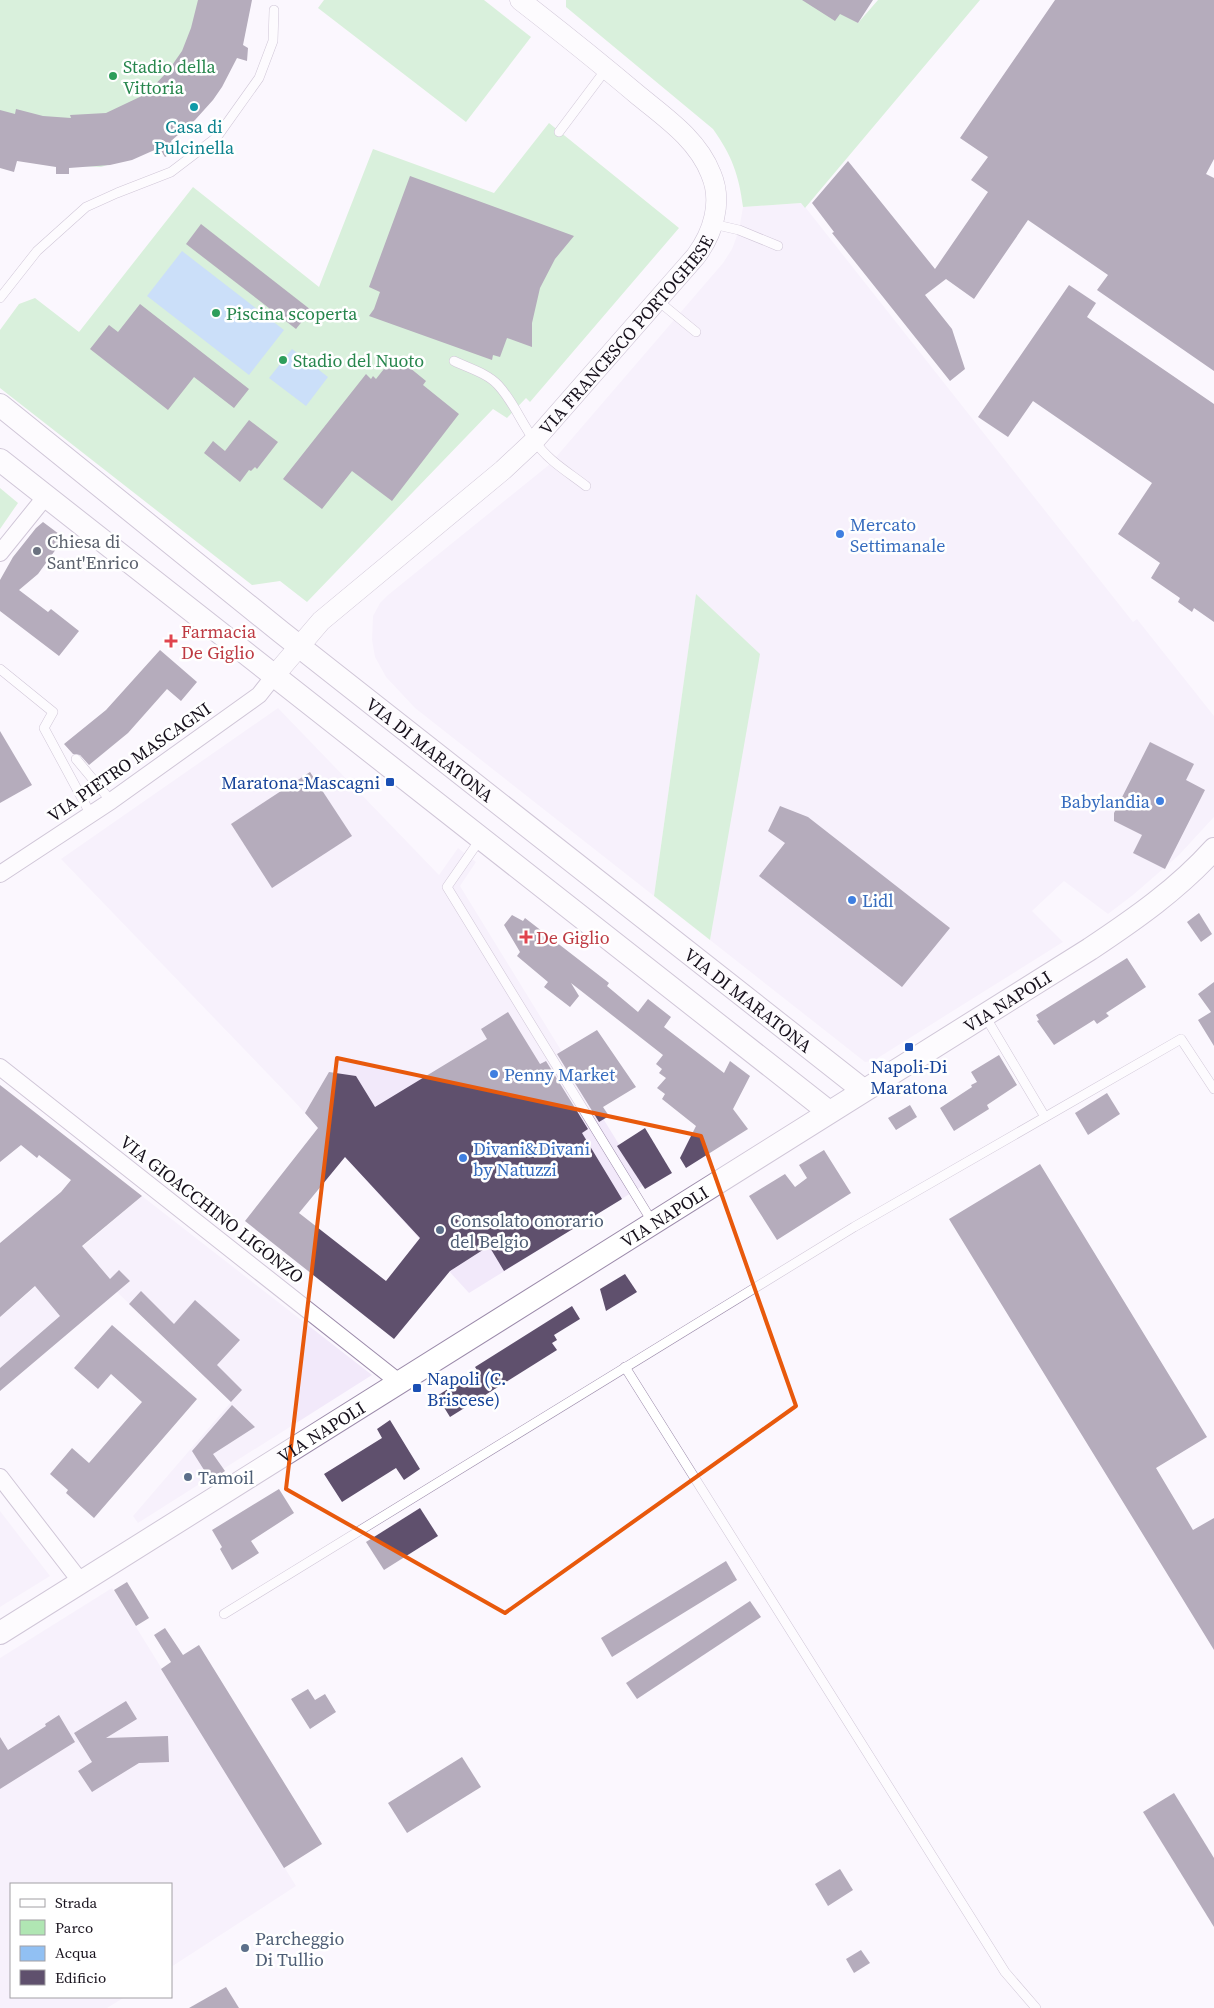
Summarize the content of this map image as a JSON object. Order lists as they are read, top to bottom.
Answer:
{
  "streets": {
    "main road": ["VIA DI MARATONA", "VIA NAPOLI"],
    "street": ["VIA FRANCESCO PORTOGHESE", "VIA PIETRO MASCAGNI", "VIA GIOACCHINO LIGONZO"]
  },
  "crossings": [
    ["VIA FRANCESCO PORTOGHESE", "VIA DI MARATONA"],
    ["VIA FRANCESCO PORTOGHESE", "VIA PIETRO MASCAGNI"],
    ["VIA DI MARATONA", "VIA NAPOLI"],
    ["VIA NAPOLI", "VIA GIOACCHINO LIGONZO"]
  ],
  "places": {
    "other": [
      "Stadio della Vittoria",
      "Casa di Pulcinella",
      "Piscina scoperta",
      "Stadio del Nuoto",
      "Mercato Settimanale",
      "Chiesa di Sant'Enrico",
      "Babylandia",
      "Lidl",
      "Penny Market",
      "Divani&Divani by Natuzzi",
      "Consolato onorario del Belgio",
      "Tamoil",
      "Parcheggio Di Tullio"
    ],
    "health": ["Farmacia De Giglio", "De Giglio"],
    "transit": ["Maratona-Mascagni", "Napoli-Di Maratona", "Napoli (C. Briscese)"]
  },
  "legend": [
    "Strada",
    "Parco",
    "Acqua",
    "Edificio"
  ]
}
